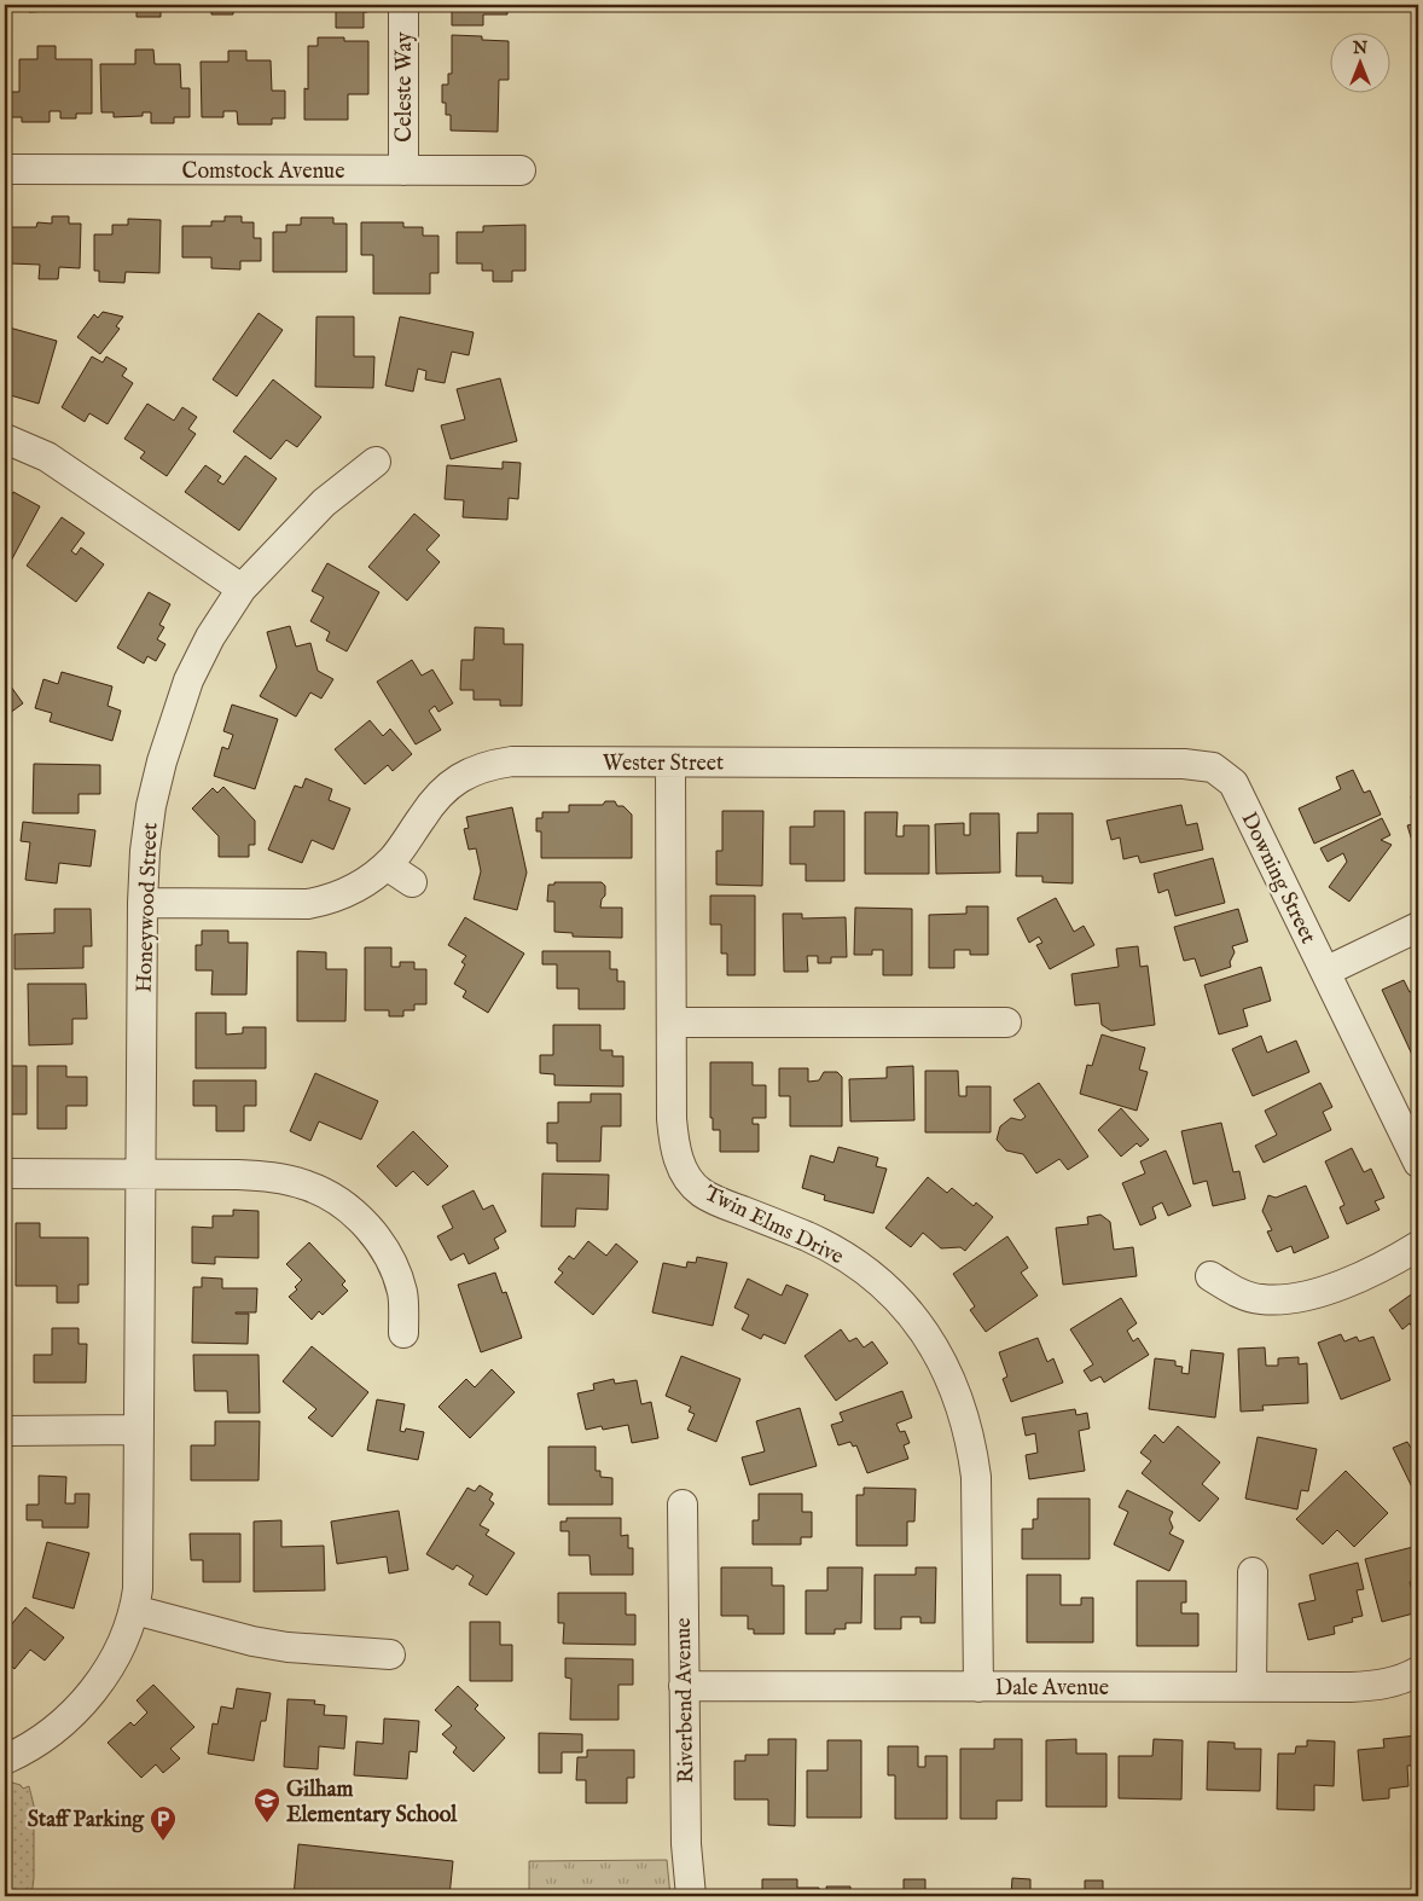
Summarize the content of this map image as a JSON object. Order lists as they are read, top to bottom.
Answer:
{
  "streets": {
    "street": [
      "Celeste Way",
      "Comstock Avenue",
      "Wester Street",
      "Downing Street",
      "Honeywood Street",
      "Twin Elms Drive",
      "Dale Avenue",
      "Riverbend Avenue"
    ]
  },
  "crossings": [
    ["Celeste Way", "Comstock Avenue"],
    ["Wester Street", "Downing Street"],
    ["Wester Street", "Honeywood Street"],
    ["Wester Street", "Twin Elms Drive"],
    ["Twin Elms Drive", "Dale Avenue"],
    ["Dale Avenue", "Riverbend Avenue"]
  ],
  "places": {
    "school or university": ["Gilham Elementary School"],
    "parking": ["Staff Parking"]
  },
  "north": "top"
}
